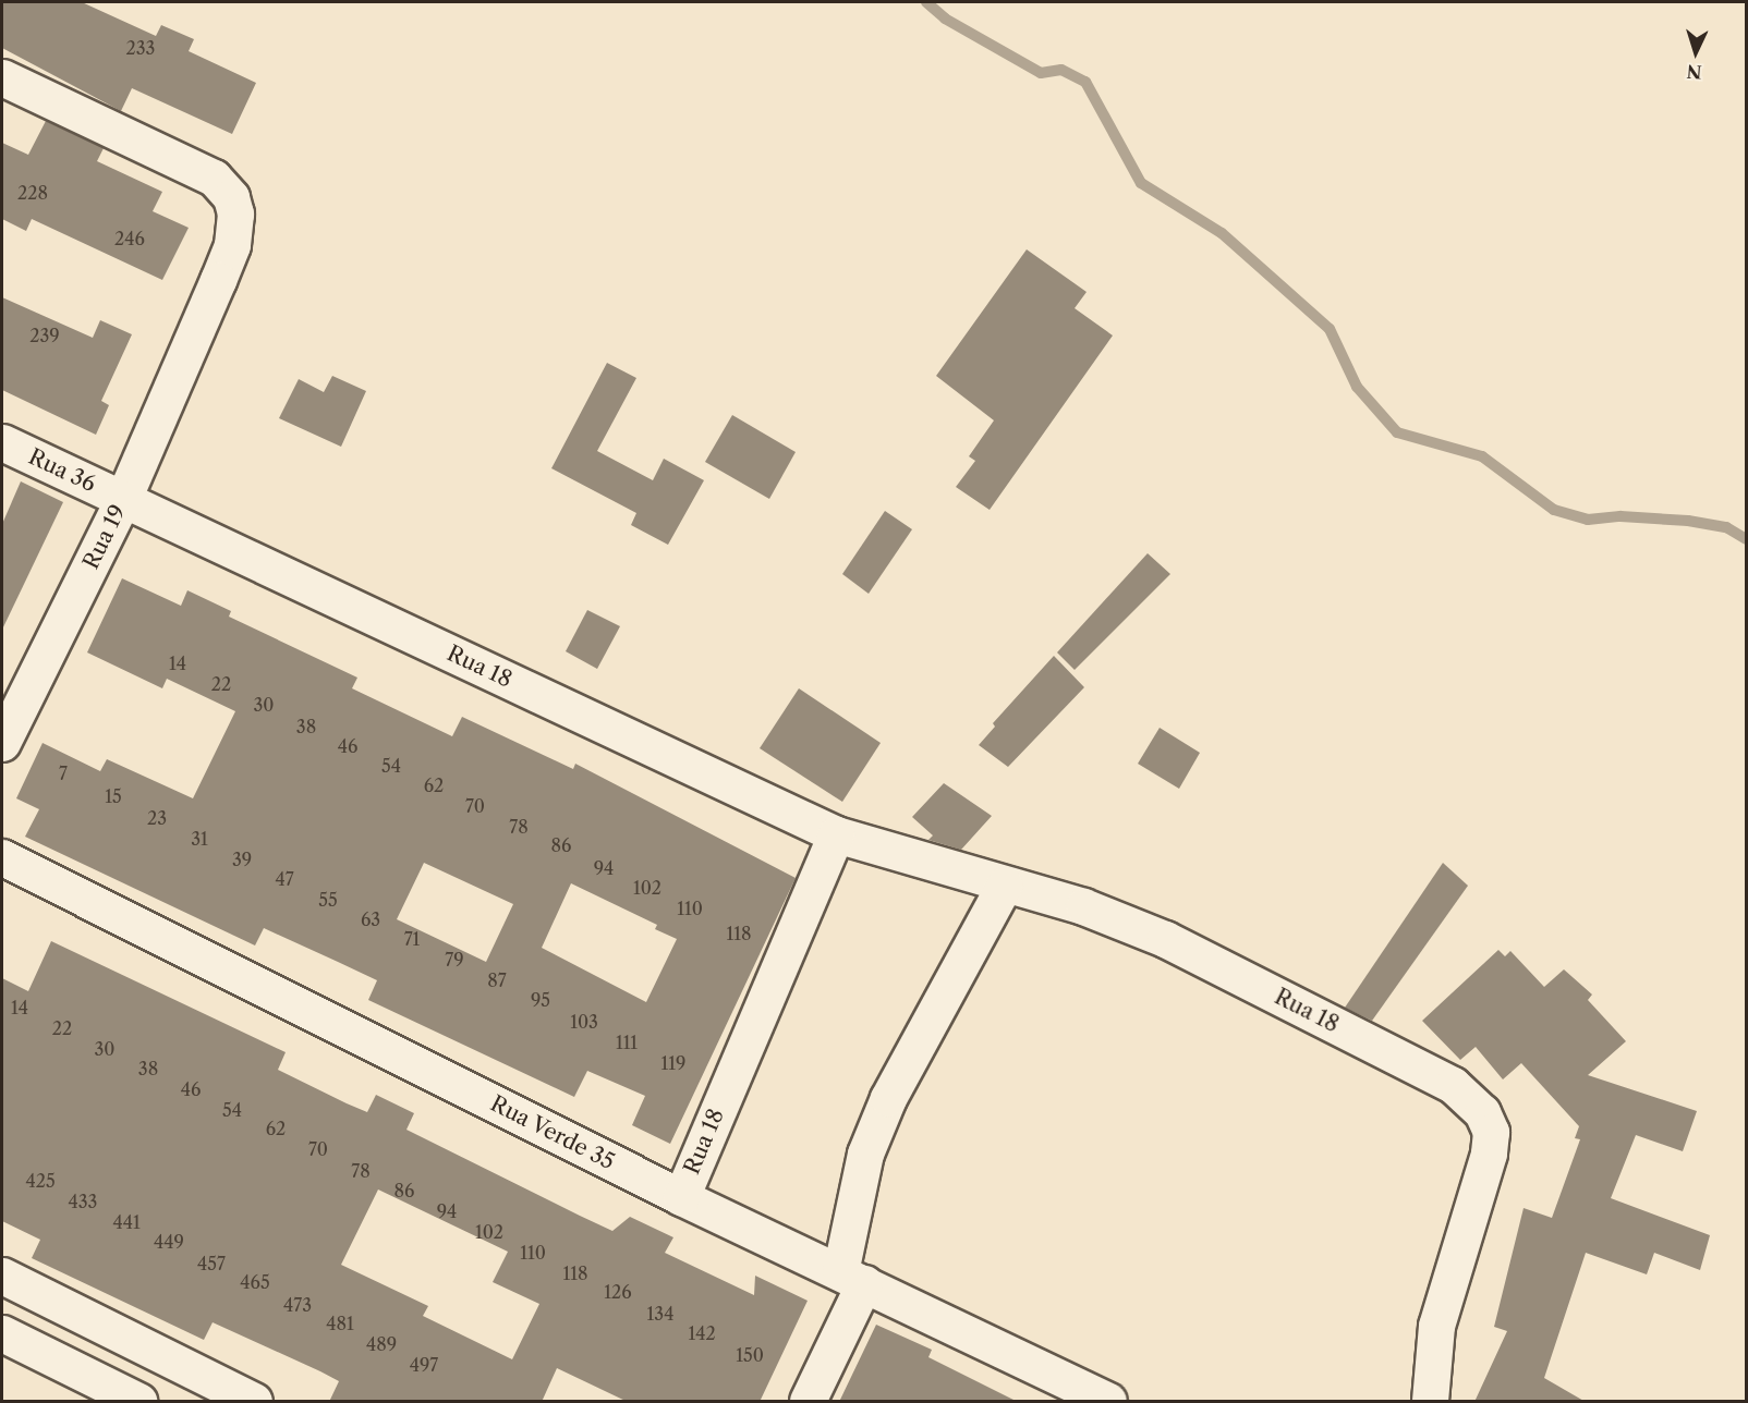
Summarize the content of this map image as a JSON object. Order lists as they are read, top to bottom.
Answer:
{
  "streets": {
    "street": [
      "Rua 36",
      "Rua 19",
      "Rua 18",
      "Rua Verde 35"
    ]
  },
  "crossings": [
    ["Rua 36", "Rua 19"],
    ["Rua 36", "Rua 18"],
    ["Rua 19", "Rua 18"],
    ["Rua 18", "Rua Verde 35"]
  ],
  "house_numbers": [
    "233",
    "228",
    "246",
    "239",
    "14",
    "22",
    "30",
    "38",
    "46",
    "54",
    "7",
    "62",
    "15",
    "70",
    "23",
    "78",
    "31",
    "86",
    "39",
    "94",
    "47",
    "102",
    "55",
    "110",
    "63",
    "118",
    "71",
    "79",
    "87",
    "95",
    "14",
    "103",
    "22",
    "111",
    "30",
    "119",
    "38",
    "46",
    "54",
    "62",
    "70",
    "78",
    "425",
    "86",
    "433",
    "94",
    "441",
    "102",
    "449",
    "110",
    "457",
    "118",
    "465",
    "126",
    "473",
    "134",
    "481",
    "142",
    "489",
    "150",
    "497"
  ],
  "north": "bottom"
}
